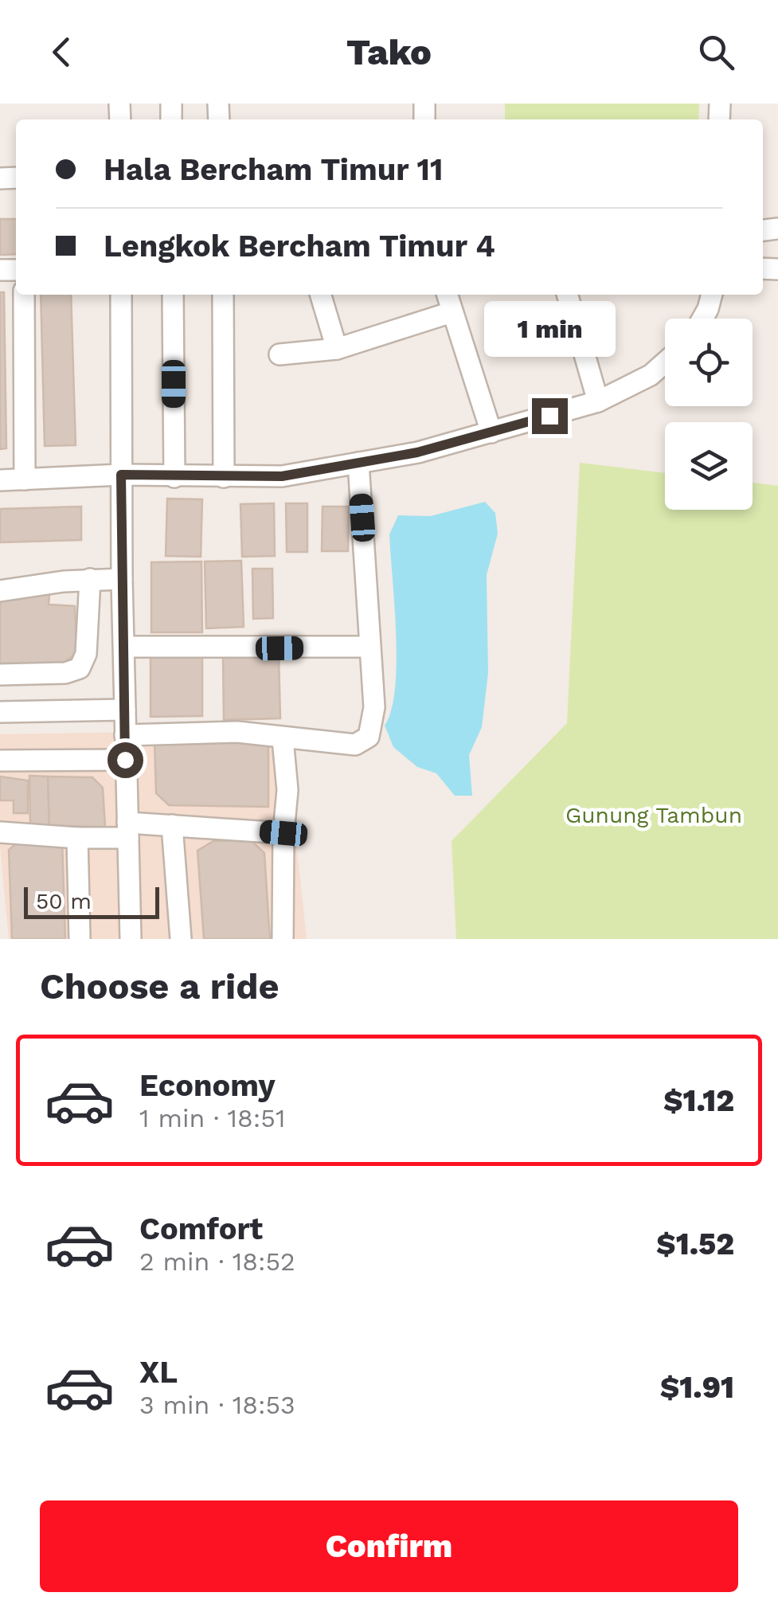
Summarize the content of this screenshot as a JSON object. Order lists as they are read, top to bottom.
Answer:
{
  "parks": ["Gunung Tambun"],
  "scale_bar": "50 m",
  "page": {
    "header": "Tako",
    "banner": ["Hala Bercham Timur 11", "Lengkok Bercham Timur 4"],
    "bubble": "1 min",
    "scale": "50 m",
    "heading": "Choose a ride",
    "list": [
      {
        "name": "Economy",
        "note": "1 min · 18:51",
        "value": "$1.12"
      },
      {
        "name": "Comfort",
        "note": "2 min · 18:52",
        "value": "$1.52"
      },
      {
        "name": "XL",
        "note": "3 min · 18:53",
        "value": "$1.91"
      }
    ],
    "buttons": "Confirm"
  }
}
